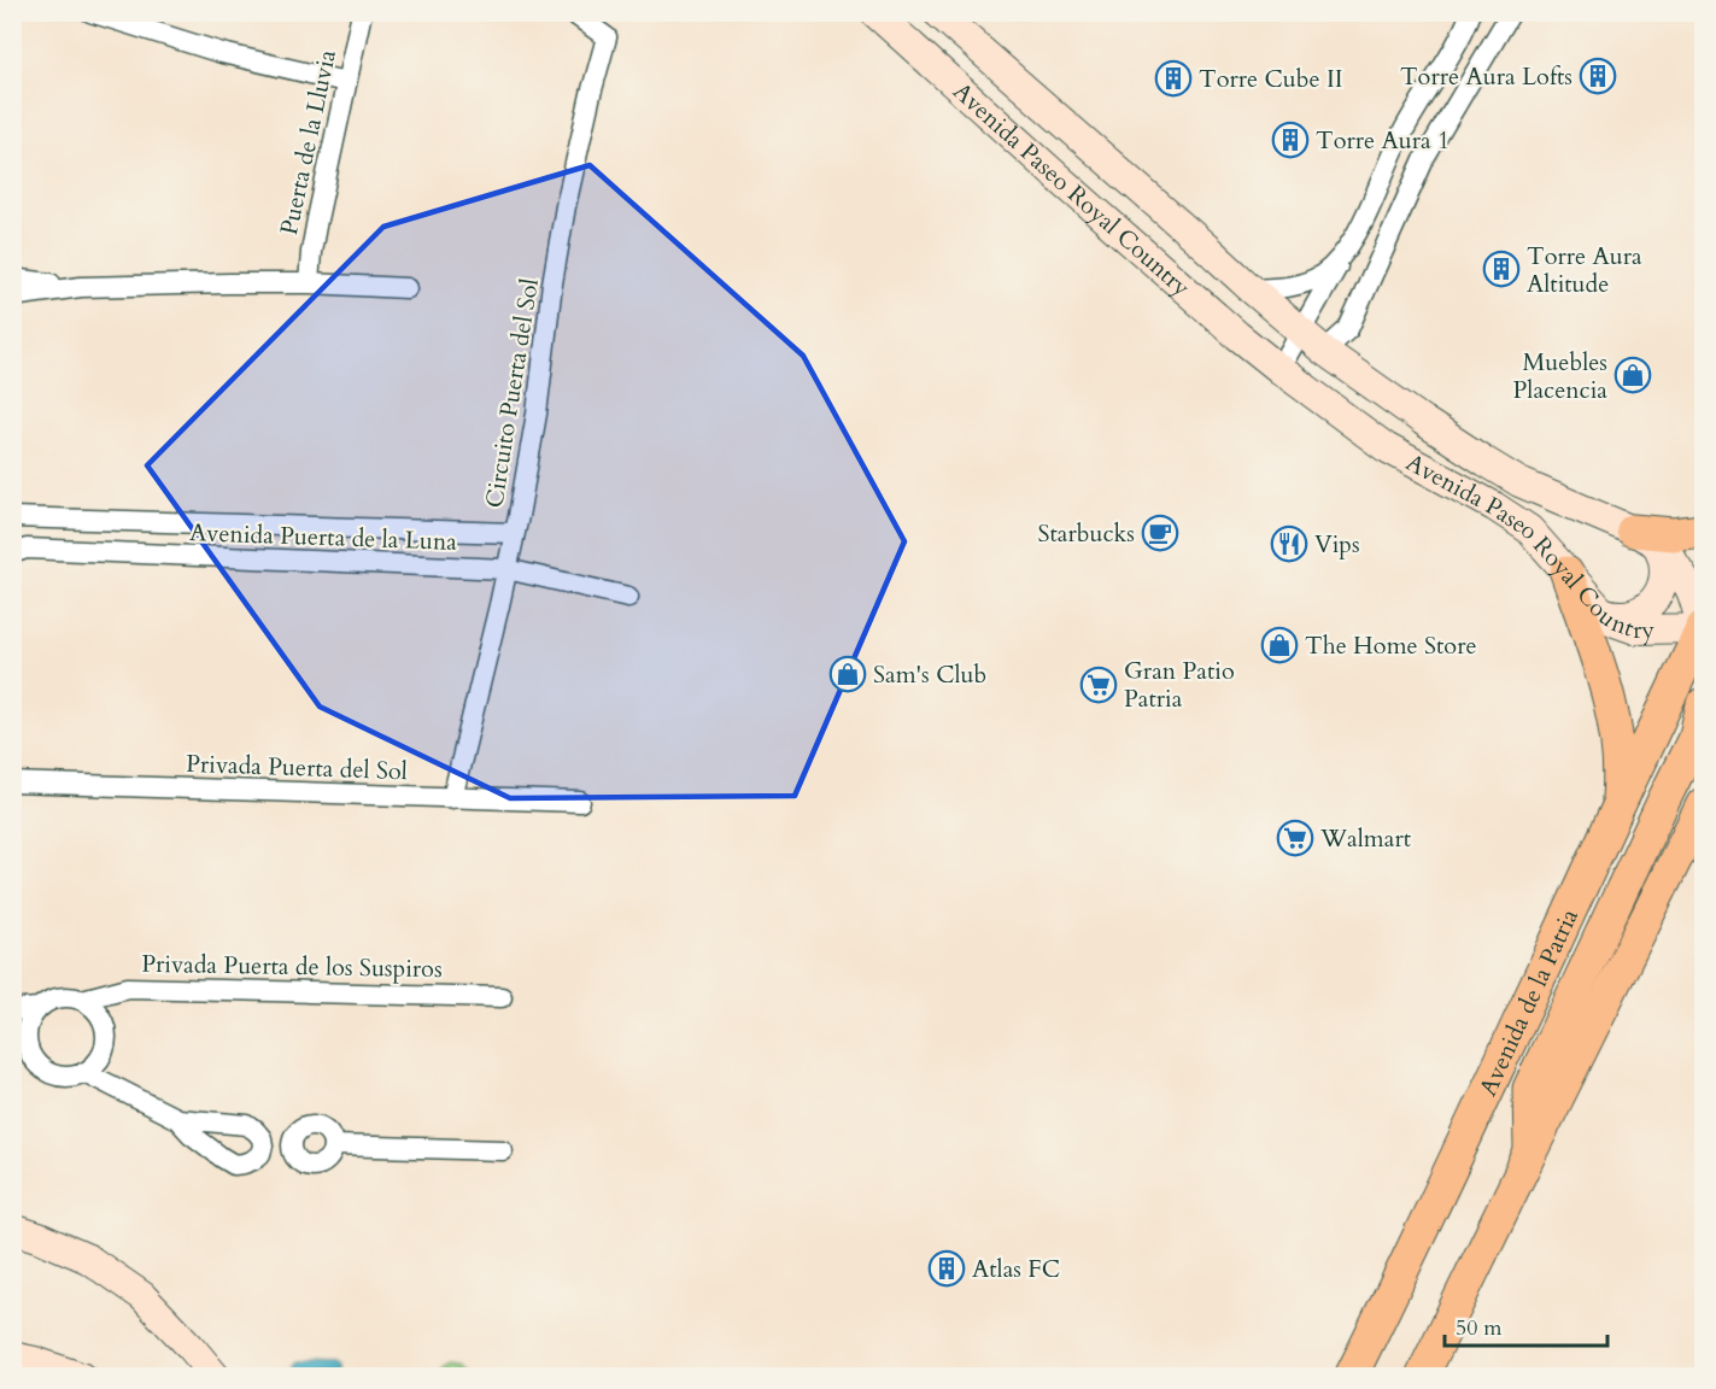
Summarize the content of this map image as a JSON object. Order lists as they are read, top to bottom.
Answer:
{
  "streets": {
    "main road": ["Avenida de la Patria"],
    "street": [
      "Puerta de la Lluvia",
      "Avenida Paseo Royal Country",
      "Circuito Puerta del Sol",
      "Avenida Puerta de la Luna",
      "Privada Puerta del Sol",
      "Privada Puerta de los Suspiros"
    ]
  },
  "crossings": [
    ["Avenida Paseo Royal Country", "Avenida de la Patria"],
    ["Circuito Puerta del Sol", "Avenida Puerta de la Luna"],
    ["Circuito Puerta del Sol", "Privada Puerta del Sol"]
  ],
  "places": {
    "building": [
      "Torre Aura Lofts",
      "Torre Cube II",
      "Torre Aura 1",
      "Torre Aura Altitude",
      "Atlas FC"
    ],
    "shop": ["Muebles Placencia", "The Home Store", "Sam's Club"],
    "cafe": ["Starbucks"],
    "restaurant": ["Vips"],
    "supermarket": ["Gran Patio Patria", "Walmart"]
  },
  "scale_bar": "50 m"
}
